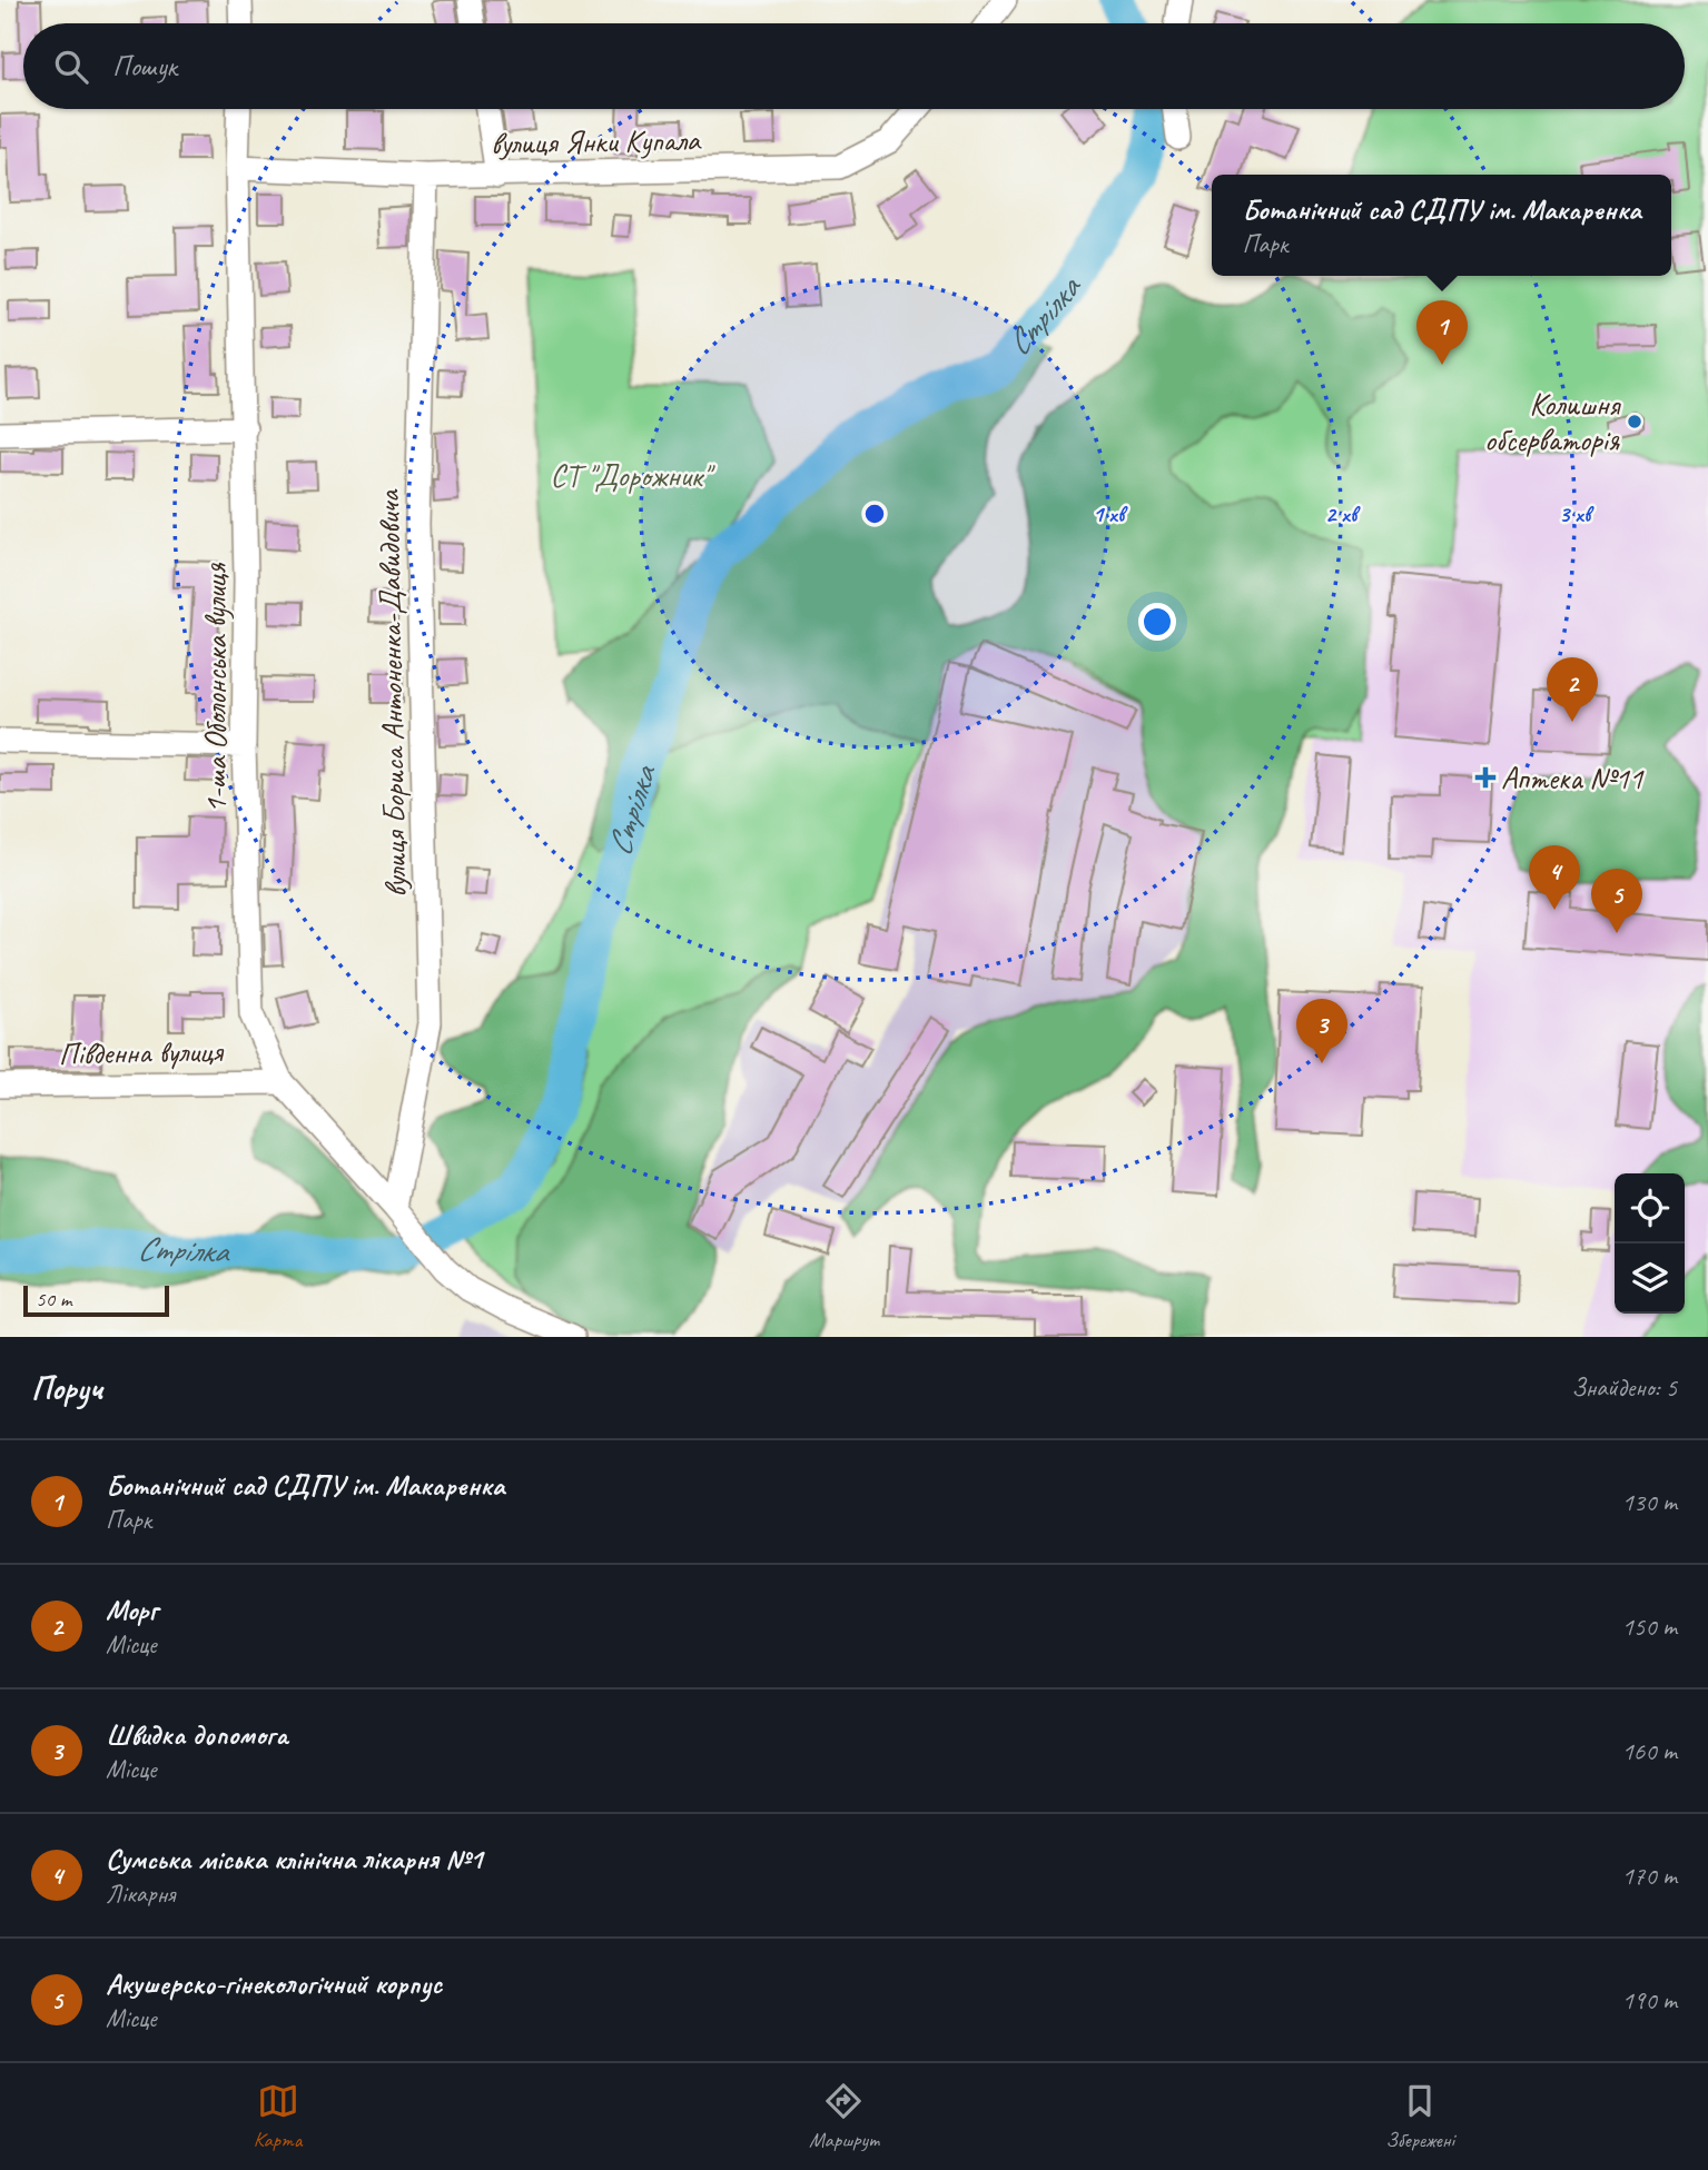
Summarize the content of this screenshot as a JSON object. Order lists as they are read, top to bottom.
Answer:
{
  "streets": {
    "street": [
      "вулиця Янки Купала",
      "1-ша Оболонська вулиця",
      "вулиця Бориса Антоненка-Давидовича",
      "Південна вулиця"
    ]
  },
  "crossings": [
    ["вулиця Янки Купала", "1-ша Оболонська вулиця"],
    ["вулиця Янки Купала", "вулиця Бориса Антоненка-Давидовича"],
    ["1-ша Оболонська вулиця", "вулиця Бориса Антоненка-Давидовича"],
    ["1-ша Оболонська вулиця", "Південна вулиця"]
  ],
  "water": ["Стрілка"],
  "parks": ["СТ \"Дорожник\""],
  "places": {
    "other": ["Колишня обсерваторія"],
    "health": ["Аптека №11"]
  },
  "scale_bar": "50 m",
  "page": {
    "search": "Пошук",
    "popup": ["Ботанічний сад СДПУ ім. Макаренка", "Парк"],
    "pins": [
      "1",
      "2",
      "4",
      "5",
      "3"
    ],
    "scale": "50 m",
    "heading": ["Поруч", "Знайдено: 5"],
    "list": [
      {
        "mark": "1",
        "name": "Ботанічний сад СДПУ ім. Макаренка",
        "note": "Парк",
        "value": "130 m"
      },
      {
        "mark": "2",
        "name": "Морг",
        "note": "Місце",
        "value": "150 m"
      },
      {
        "mark": "3",
        "name": "Швидка допомога",
        "note": "Місце",
        "value": "160 m"
      },
      {
        "mark": "4",
        "name": "Сумська міська клінічна лікарня №1",
        "note": "Лікарня",
        "value": "170 m"
      },
      {
        "mark": "5",
        "name": "Акушерско-гінекологічний корпус",
        "note": "Місце",
        "value": "190 m"
      }
    ],
    "nav": ["Карта", "Маршрут", "Збережені"]
  },
  "rings": ["1 хв", "2 хв", "3 хв"]
}
